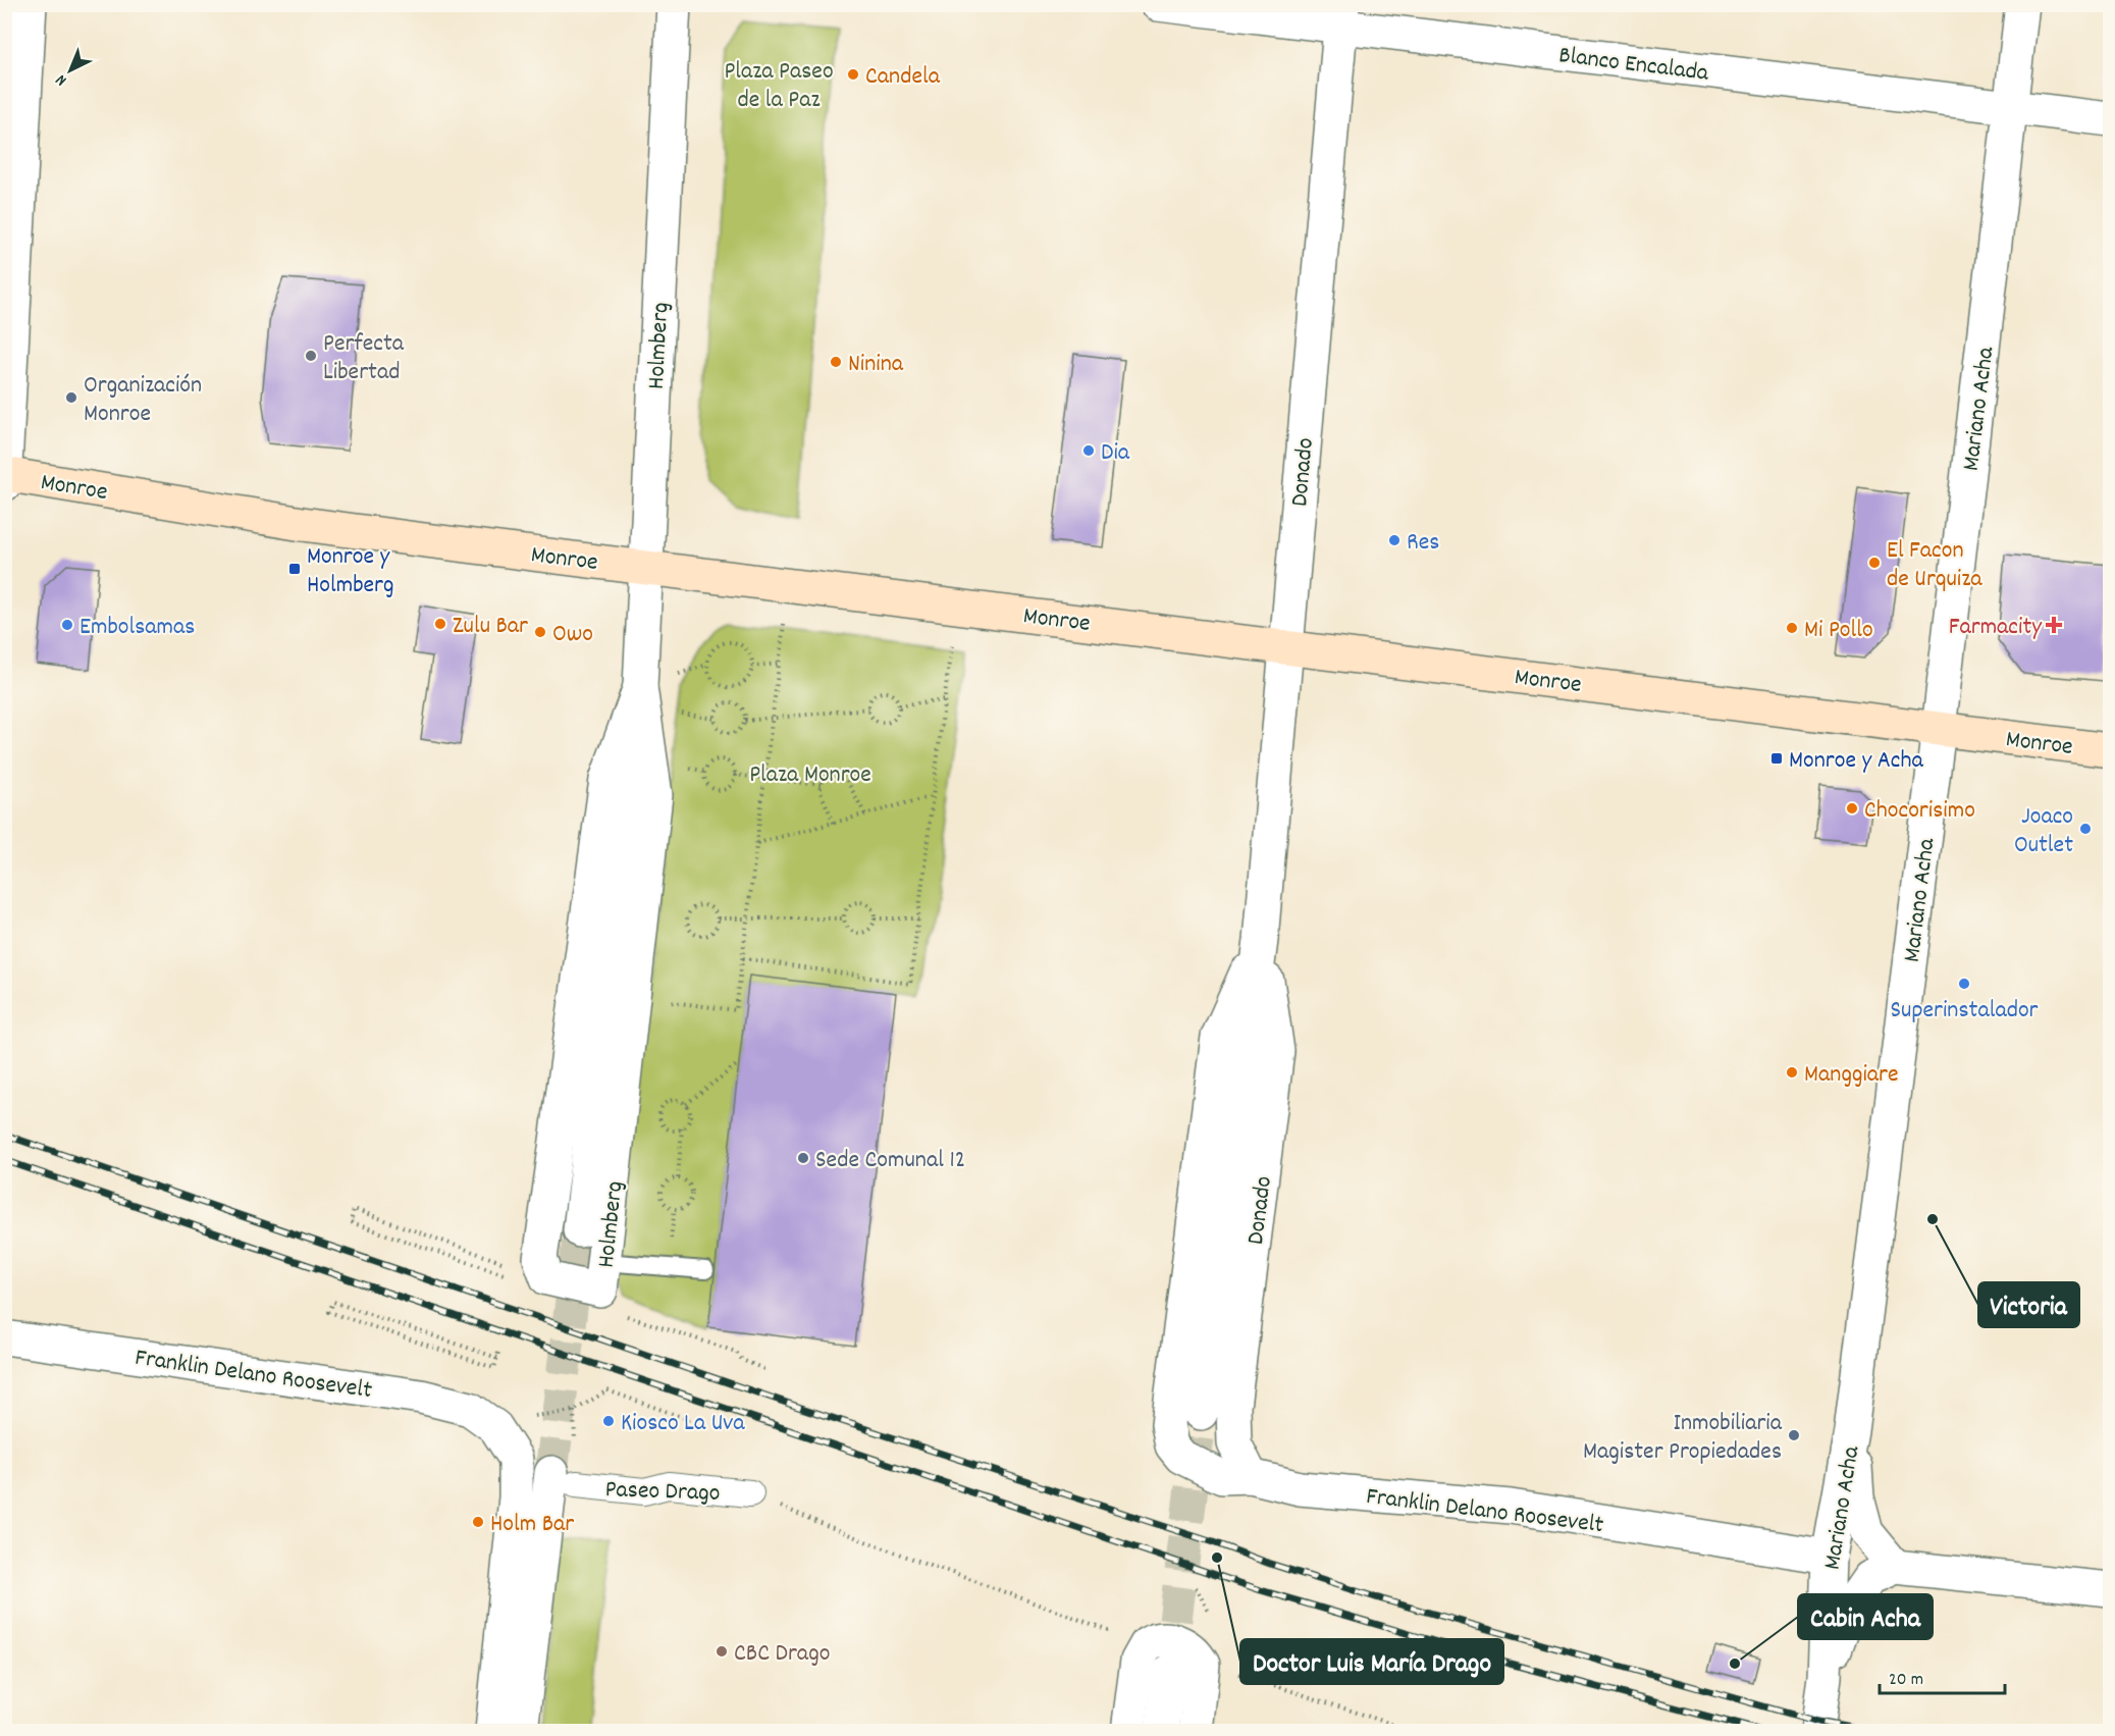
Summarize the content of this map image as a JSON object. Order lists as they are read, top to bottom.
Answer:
{
  "streets": {
    "main road": ["Monroe"],
    "street": [
      "Blanco Encalada",
      "Holmberg",
      "Mariano Acha",
      "Donado",
      "Franklin Delano Roosevelt",
      "Paseo Drago"
    ]
  },
  "crossings": [
    ["Blanco Encalada", "Mariano Acha"],
    ["Blanco Encalada", "Donado"],
    ["Holmberg", "Monroe"],
    ["Mariano Acha", "Monroe"],
    ["Mariano Acha", "Franklin Delano Roosevelt"],
    ["Donado", "Monroe"],
    ["Donado", "Franklin Delano Roosevelt"]
  ],
  "parks": ["Plaza Paseo de la Paz", "Plaza Monroe"],
  "places": {
    "other": [
      "Candela",
      "Perfecta Libertad",
      "Ninina",
      "Organización Monroe",
      "Dia",
      "Res",
      "El Facon de Urquiza",
      "Zulu Bar",
      "Embolsamas",
      "Mi Pollo",
      "Owo",
      "Chocorisimo",
      "Joaco Outlet",
      "Superinstalador",
      "Manggiare",
      "Sede Comunal 12",
      "Victoria",
      "Kiosco La Uva",
      "Inmobiliaria Magister Propiedades",
      "Holm Bar",
      "Doctor Luis María Drago",
      "CBC Drago",
      "Cabin Acha"
    ],
    "transit": ["Monroe y Holmberg", "Monroe y Acha"],
    "health": ["Farmacity"]
  },
  "scale_bar": "20 m",
  "north": "bottom left"
}
